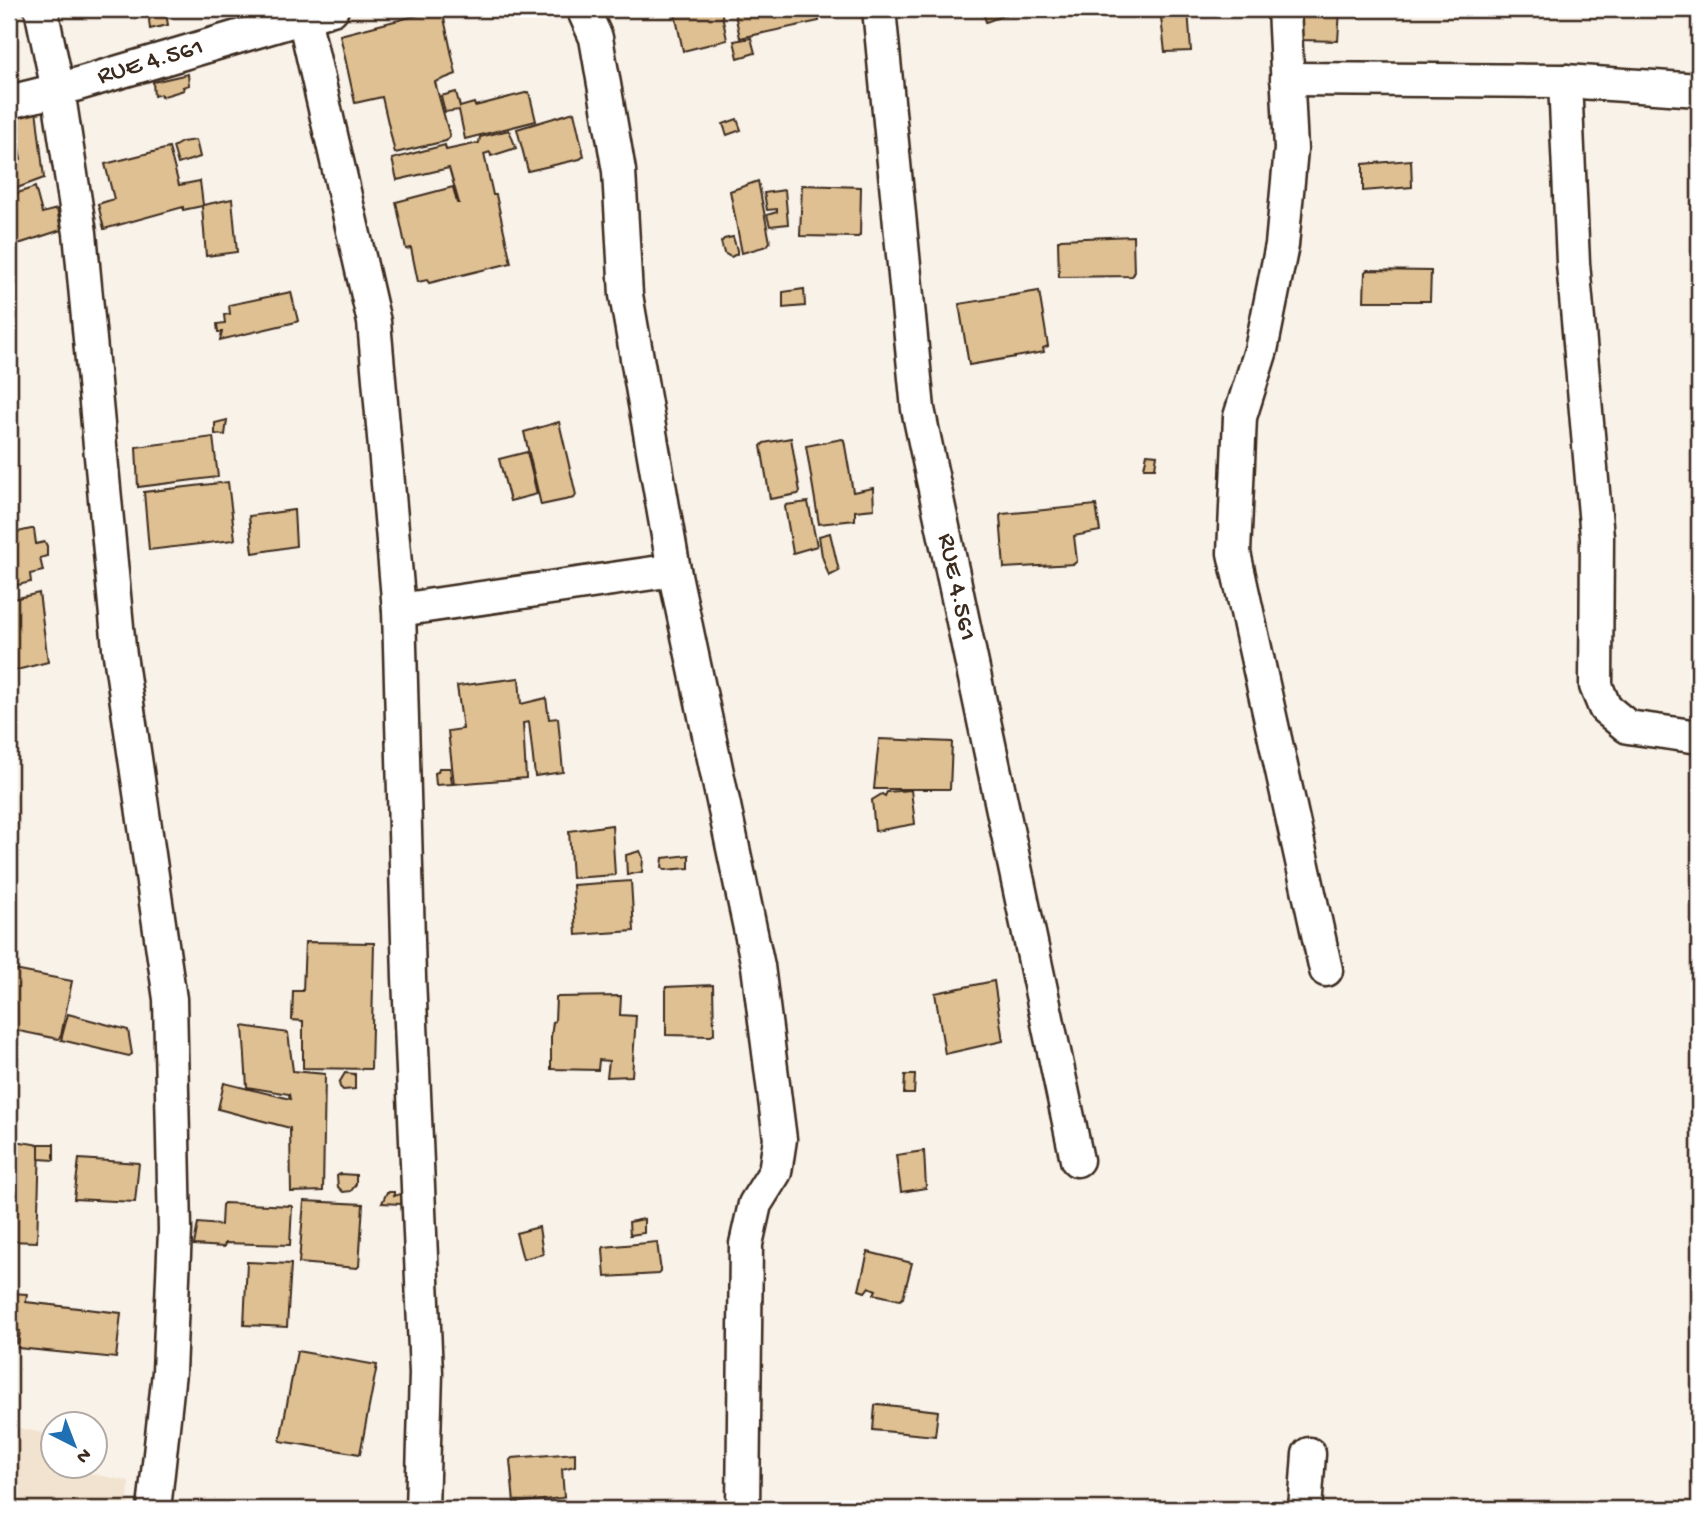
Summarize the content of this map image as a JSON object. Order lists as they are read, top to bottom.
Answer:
{
  "streets": {
    "street": ["RUE 4.561"]
  },
  "north": "bottom right"
}
